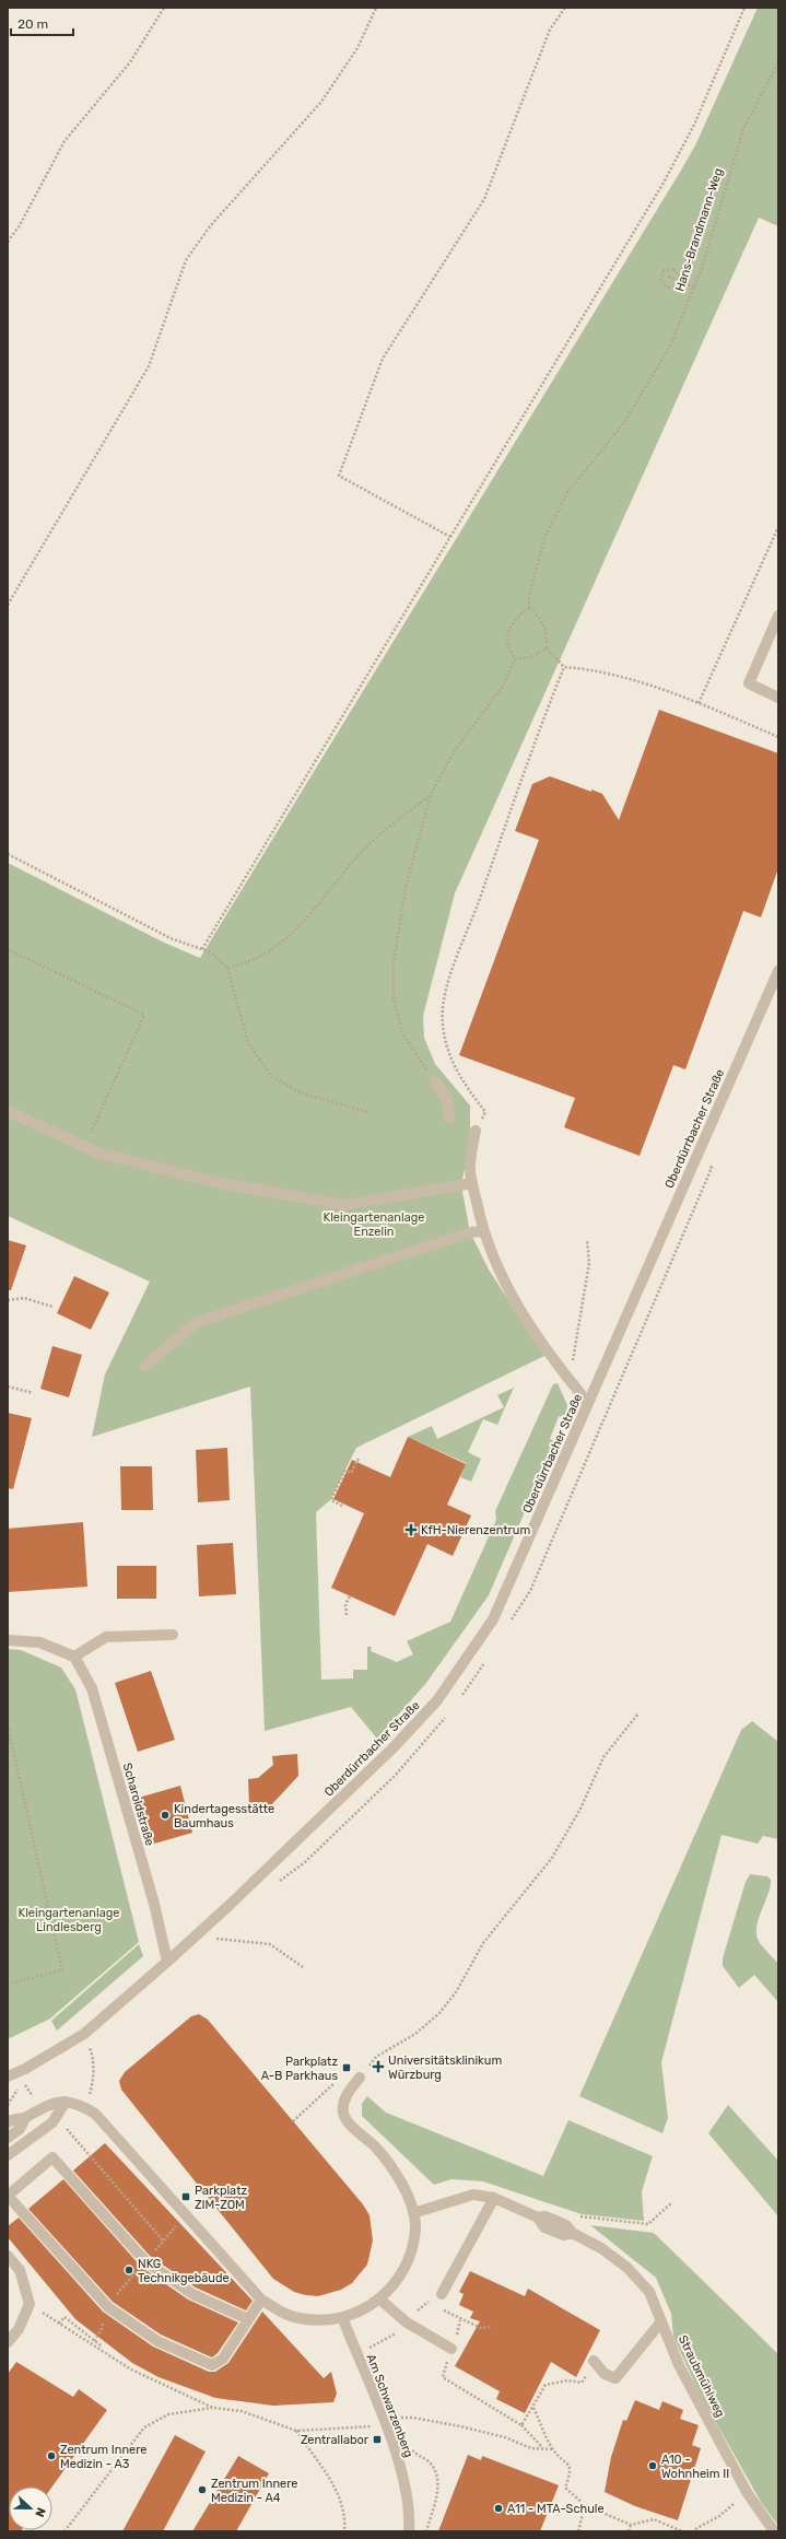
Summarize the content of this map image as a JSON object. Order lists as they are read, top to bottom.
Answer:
{
  "streets": {
    "street": [
      "Oberdürrbacher Straße",
      "Scharoldstraße",
      "Straubmühlweg",
      "Am Schwarzenberg"
    ],
    "path": ["Hans-Brandmann-Weg"]
  },
  "crossings": [
    ["Oberdürrbacher Straße", "Scharoldstraße"]
  ],
  "parks": ["Kleingartenanlage Enzelin", "Kleingartenanlage Lindlesberg"],
  "places": {
    "health": ["KfH-Nierenzentrum", "Universitätsklinikum Würzburg"],
    "other": [
      "Kindertagesstätte Baumhaus",
      "NKG Technikgebäude",
      "Zentrum Innere Medizin - A3",
      "A10 - Wohnheim II",
      "Zentrum Innere Medizin - A4",
      "A11 - MTA-Schule"
    ],
    "transit": ["Parkplatz A-B Parkhaus", "Parkplatz ZIM-ZOM", "Zentrallabor"]
  },
  "scale_bar": "20 m",
  "north": "right"
}
